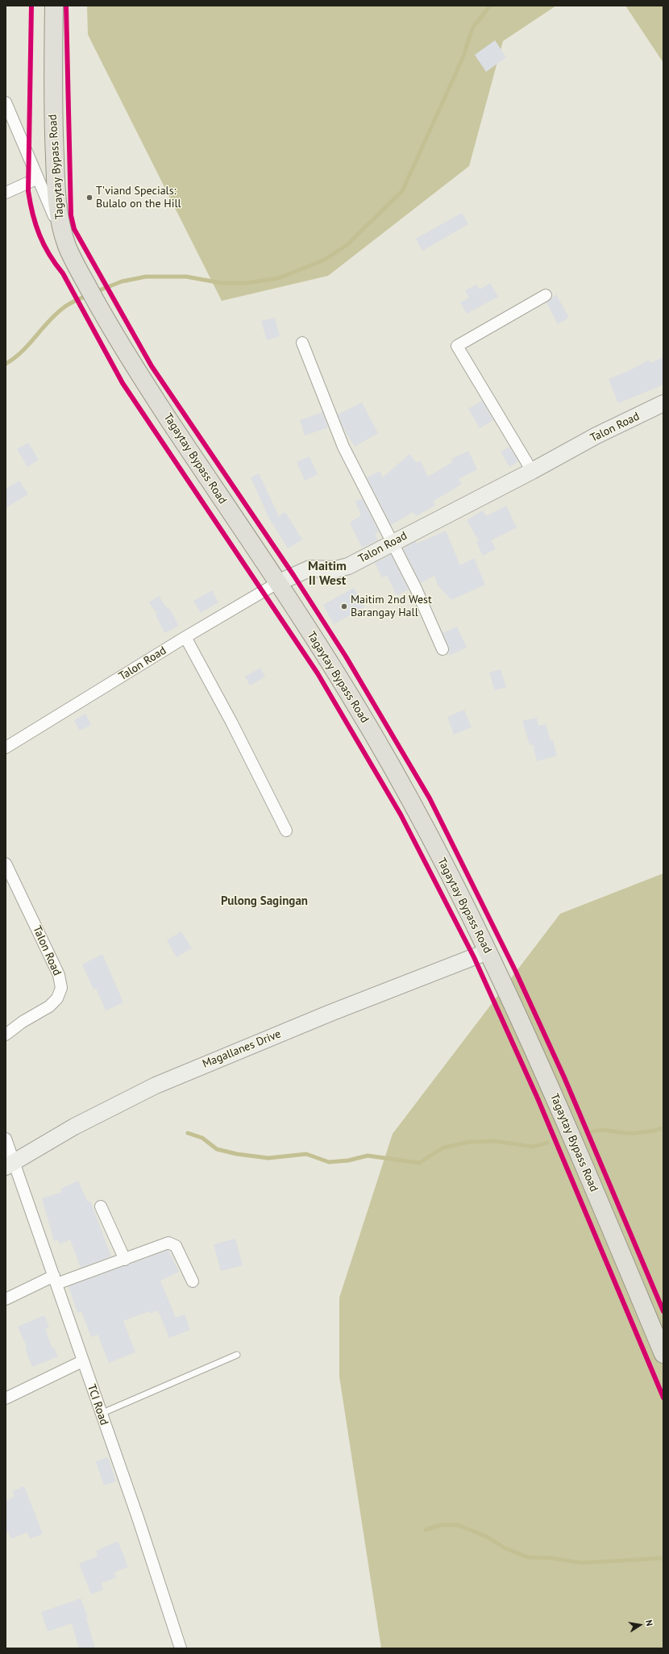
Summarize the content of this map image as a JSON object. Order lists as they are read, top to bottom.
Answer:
{
  "streets": {
    "main road": ["Tagaytay Bypass Road"],
    "street": ["Talon Road", "Magallanes Drive", "TCI Road"]
  },
  "crossings": [
    ["Tagaytay Bypass Road", "Talon Road"],
    ["Tagaytay Bypass Road", "Magallanes Drive"],
    ["Magallanes Drive", "TCI Road"]
  ],
  "districts": ["Maitim II West", "Pulong Sagingan"],
  "places": ["T'viand Specials: Bulalo on the Hill", "Maitim 2nd West Barangay Hall"],
  "north": "right"
}
